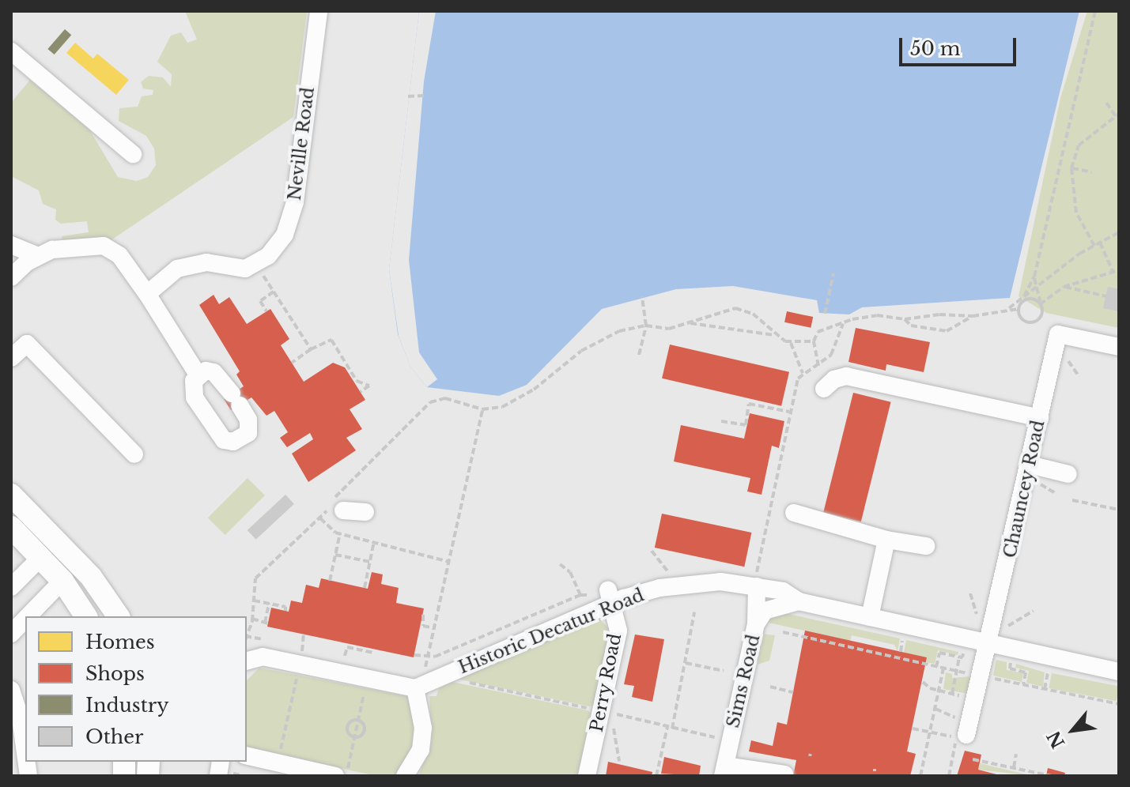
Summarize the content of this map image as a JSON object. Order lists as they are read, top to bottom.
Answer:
{
  "streets": {
    "street": [
      "Neville Road",
      "Chauncey Road",
      "Historic Decatur Road",
      "Sims Road",
      "Perry Road"
    ]
  },
  "crossings": [
    ["Chauncey Road", "Historic Decatur Road"],
    ["Historic Decatur Road", "Sims Road"],
    ["Historic Decatur Road", "Perry Road"]
  ],
  "legend": [
    "Homes",
    "Shops",
    "Industry",
    "Other"
  ],
  "scale_bar": "50 m",
  "north": "bottom left"
}
